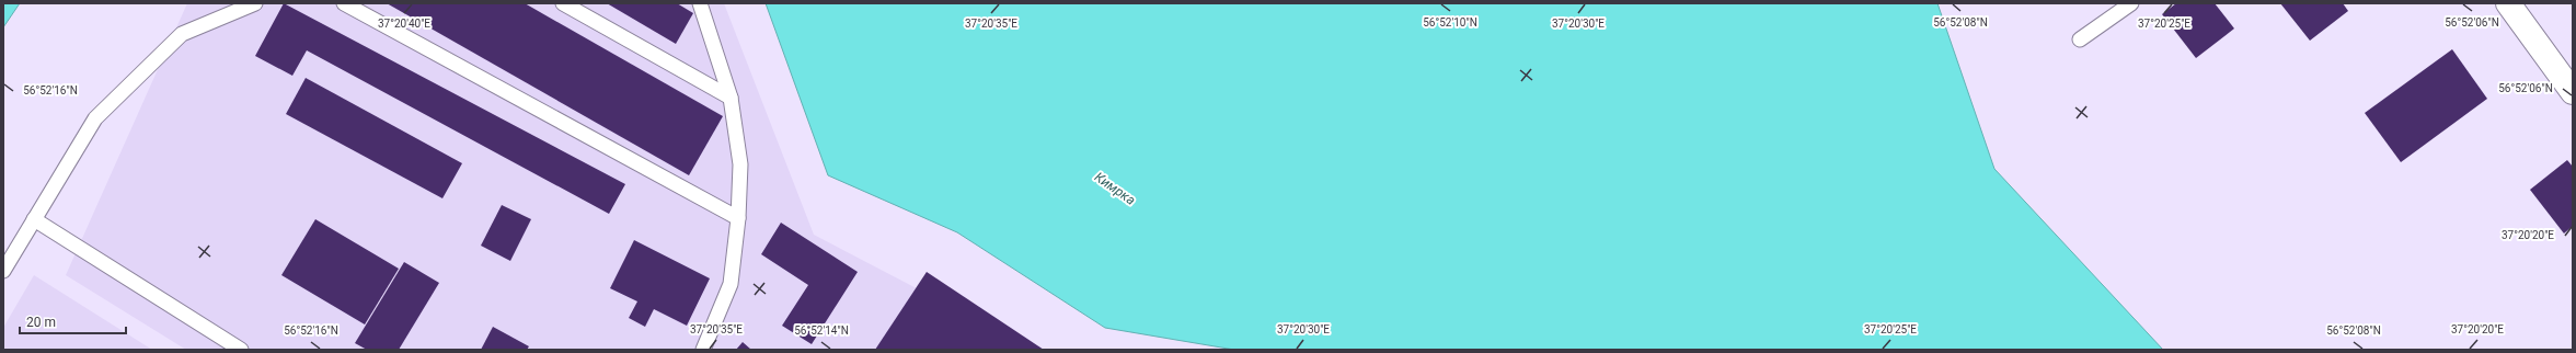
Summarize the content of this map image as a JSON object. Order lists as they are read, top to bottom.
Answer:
{
  "water": ["Кимрка"],
  "scale_bar": "20 m",
  "coordinates": [
    "56°52'08\"N",
    "56°52'10\"N",
    "56°52'06\"N",
    "37°20'40\"E",
    "37°20'35\"E",
    "37°20'30\"E",
    "37°20'25\"E",
    "56°52'16\"N",
    "37°20'20\"E",
    "56°52'14\"N"
  ]
}
